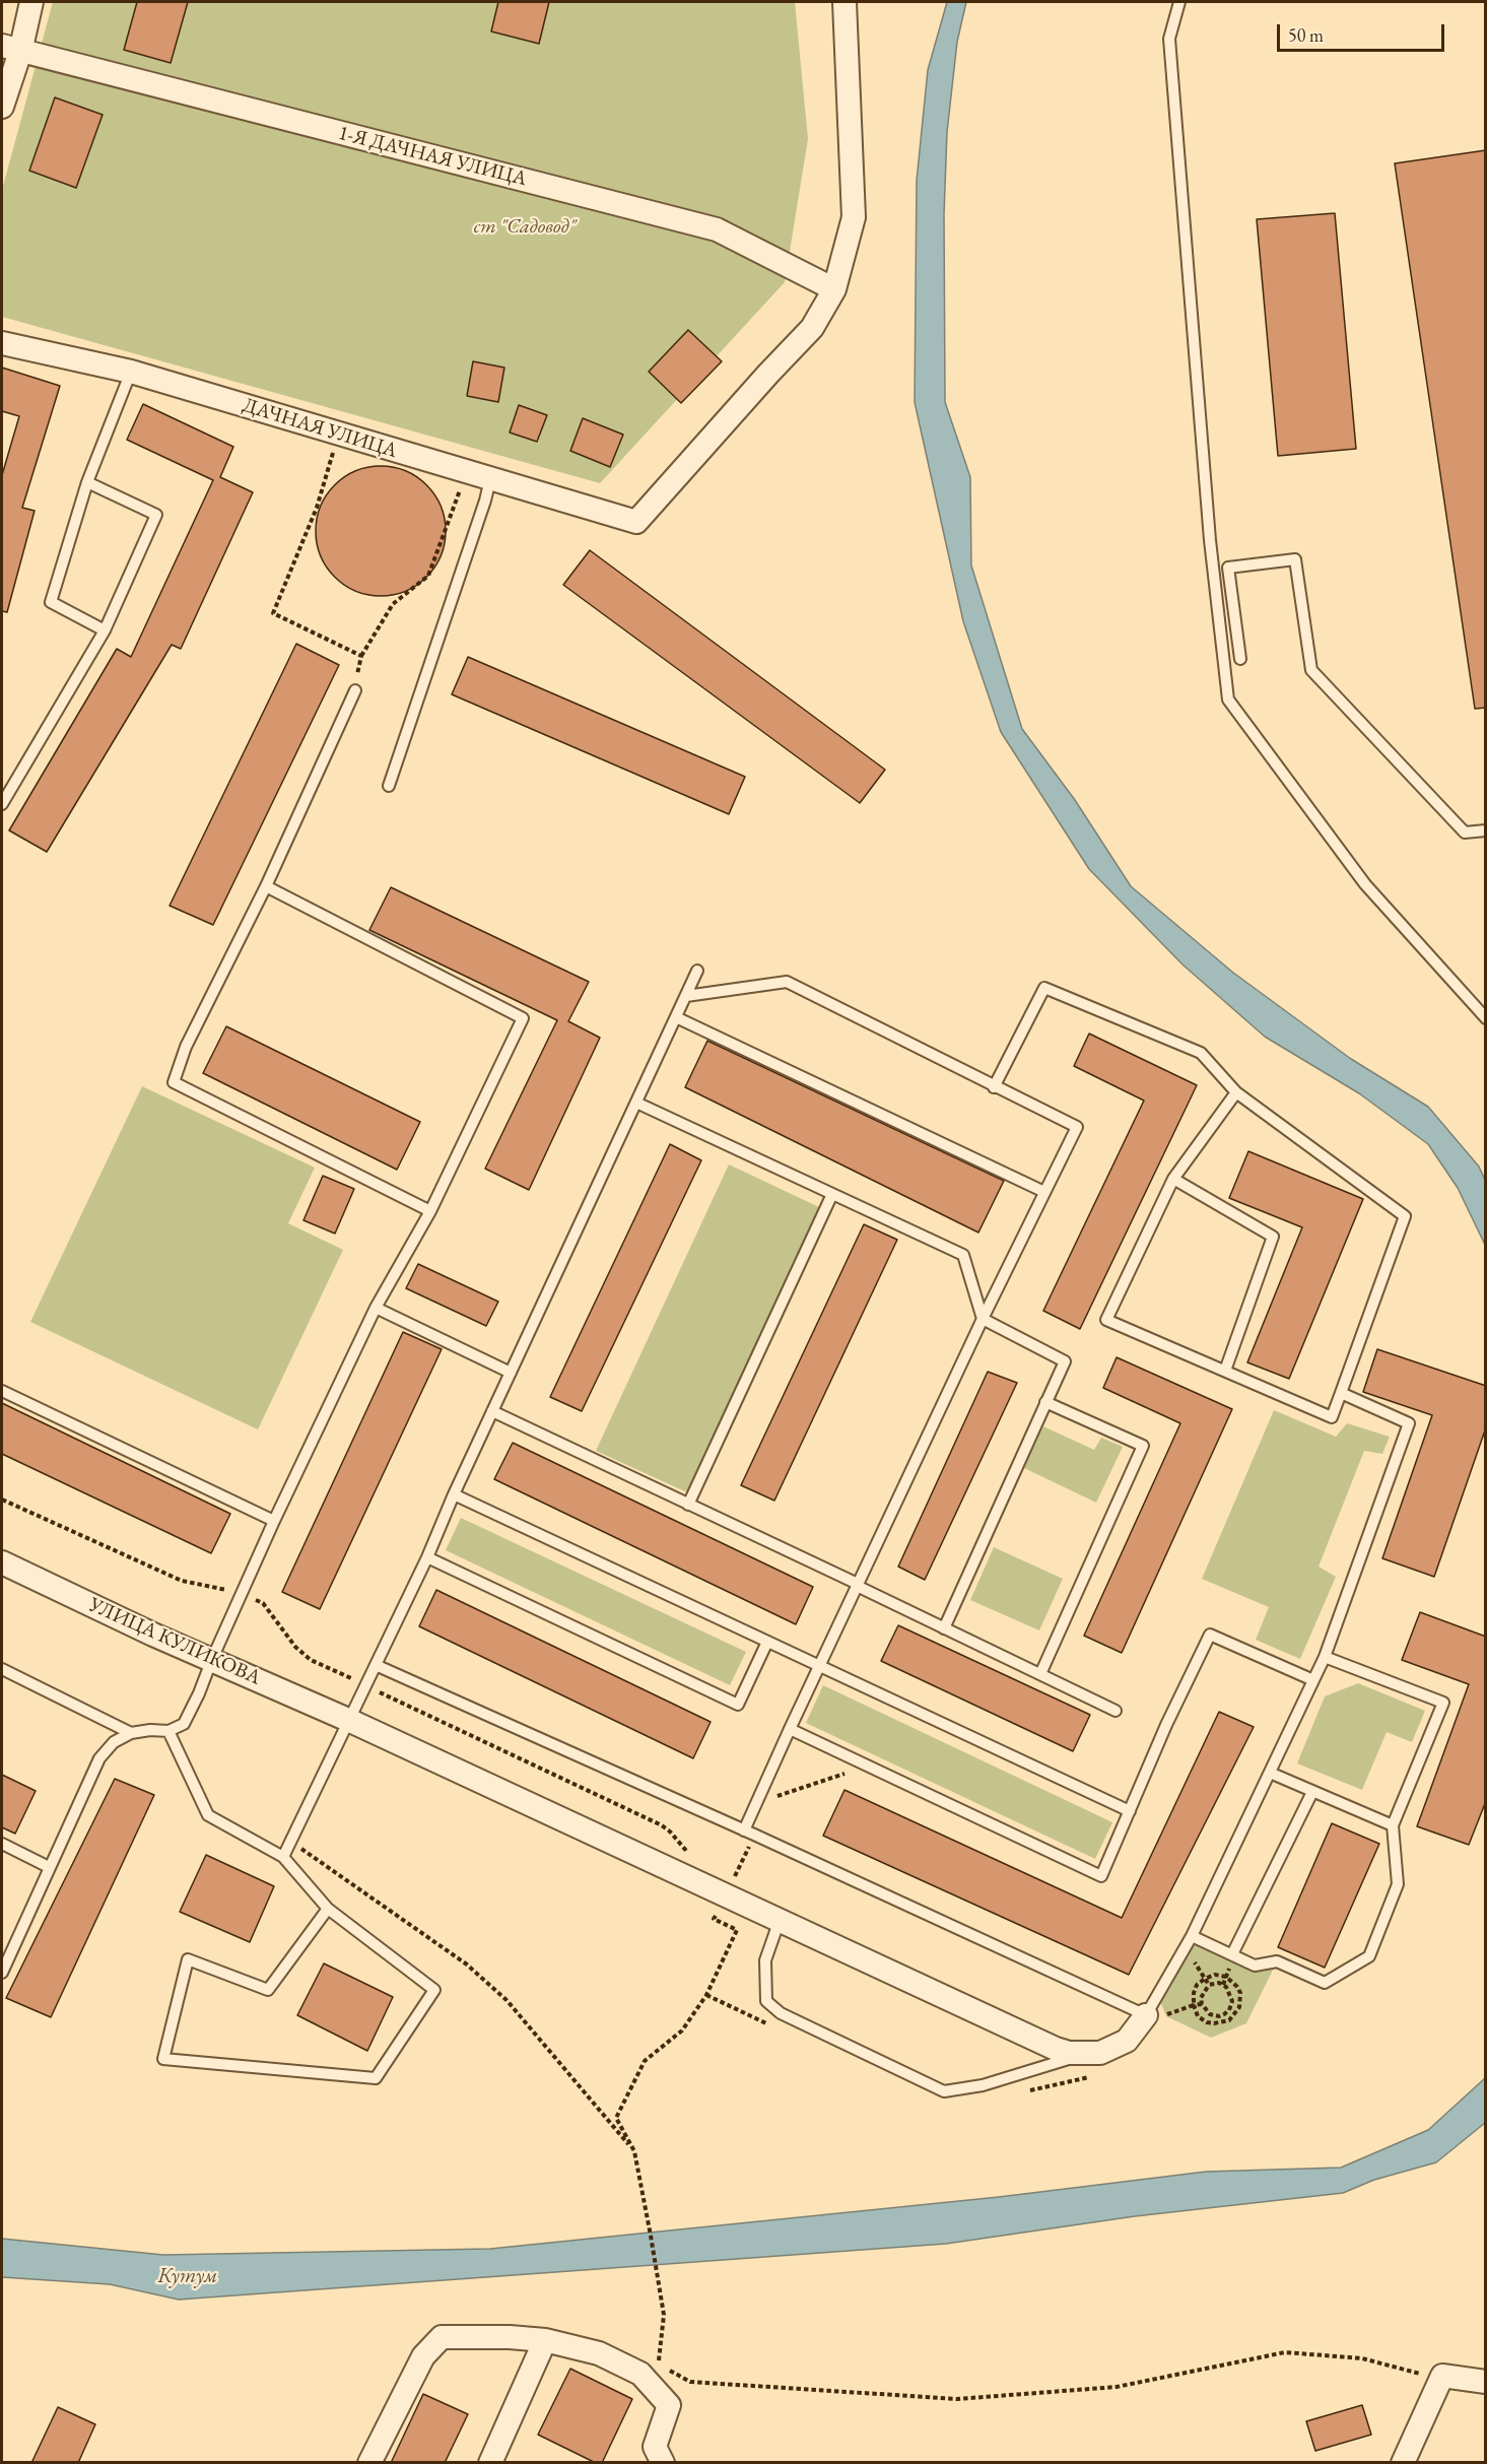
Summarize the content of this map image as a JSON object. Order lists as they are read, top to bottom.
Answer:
{
  "streets": {
    "street": ["1-Я ДАЧНАЯ УЛИЦА", "ДАЧНАЯ УЛИЦА", "УЛИЦА КУЛИКОВА"]
  },
  "crossings": [
    ["1-Я ДАЧНАЯ УЛИЦА", "ДАЧНАЯ УЛИЦА"]
  ],
  "water": ["Кутум"],
  "parks": ["ст \"Садовод\""],
  "scale_bar": "50 m"
}
